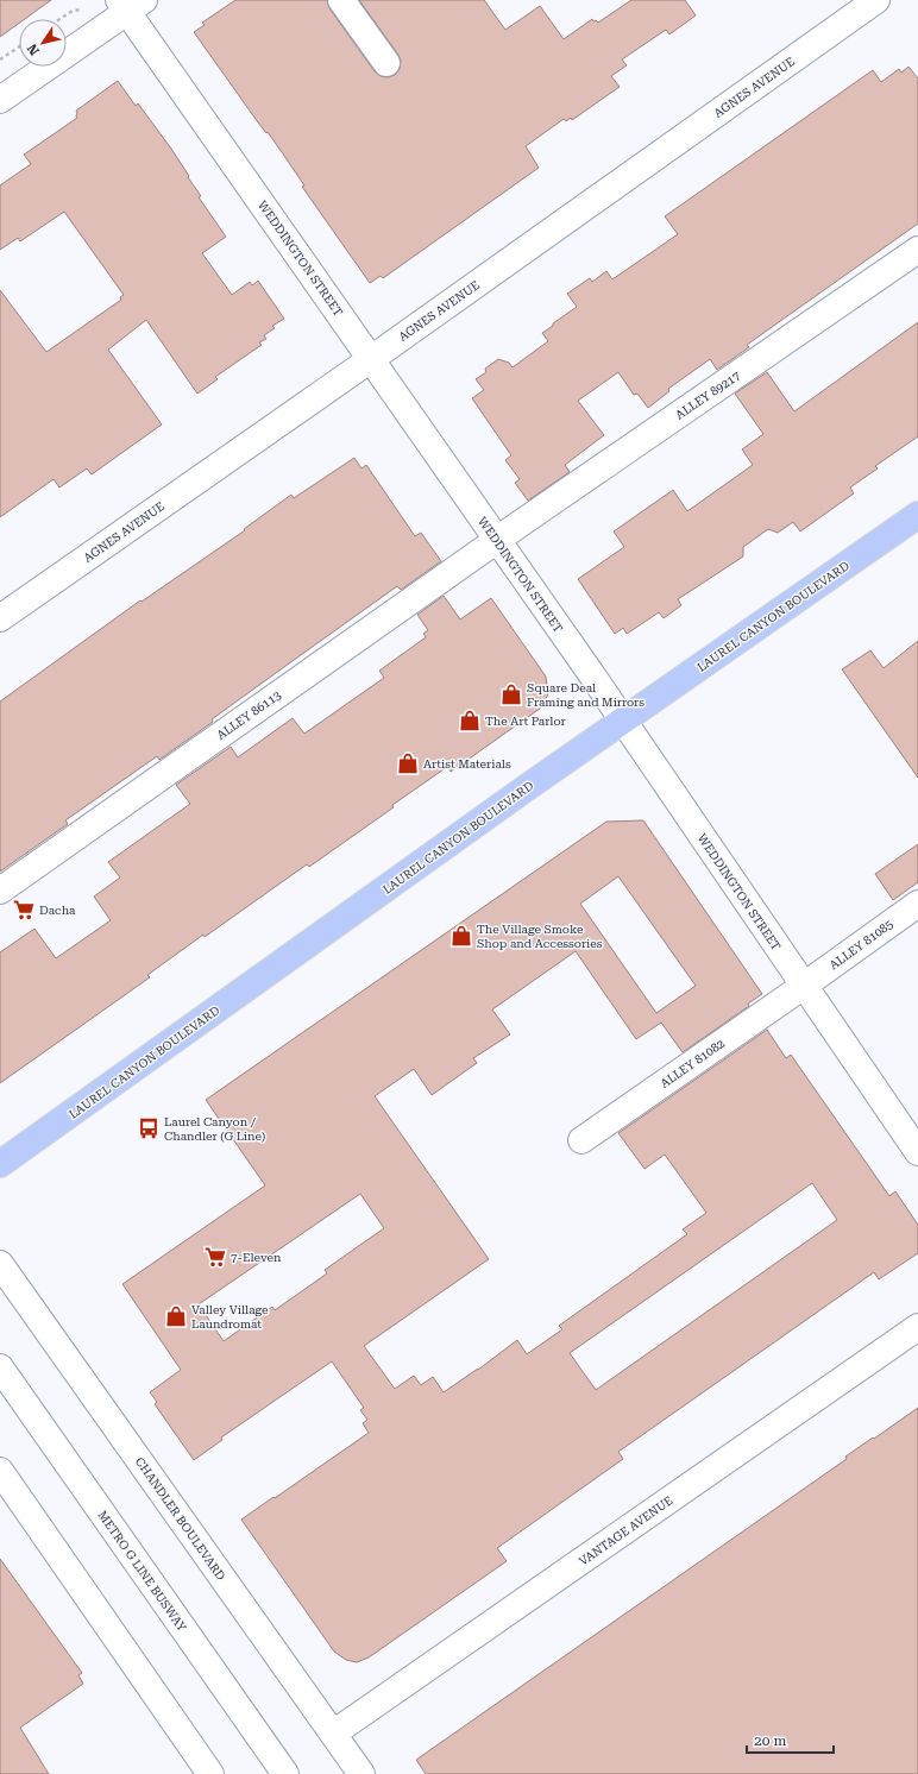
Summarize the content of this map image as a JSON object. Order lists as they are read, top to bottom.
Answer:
{
  "streets": {
    "main road": ["LAUREL CANYON BOULEVARD"],
    "street": [
      "AGNES AVENUE",
      "WEDDINGTON STREET",
      "ALLEY 89217",
      "ALLEY 86113",
      "ALLEY 81085",
      "ALLEY 81082",
      "CHANDLER BOULEVARD",
      "VANTAGE AVENUE",
      "METRO G LINE BUSWAY"
    ]
  },
  "crossings": [
    ["AGNES AVENUE", "WEDDINGTON STREET"],
    ["WEDDINGTON STREET", "ALLEY 89217"],
    ["WEDDINGTON STREET", "LAUREL CANYON BOULEVARD"],
    ["WEDDINGTON STREET", "ALLEY 86113"],
    ["WEDDINGTON STREET", "ALLEY 81085"],
    ["WEDDINGTON STREET", "ALLEY 81082"],
    ["ALLEY 89217", "ALLEY 86113"],
    ["ALLEY 81085", "ALLEY 81082"],
    ["CHANDLER BOULEVARD", "VANTAGE AVENUE"]
  ],
  "places": {
    "shop": [
      "Square Deal Framing and Mirrors",
      "The Art Parlor",
      "Artist Materials",
      "The Village Smoke Shop and Accessories",
      "Valley Village Laundromat"
    ],
    "supermarket": ["Dacha", "7-Eleven"],
    "bus stop": ["Laurel Canyon / Chandler (G Line)"]
  },
  "scale_bar": "20 m",
  "north": "bottom left"
}
